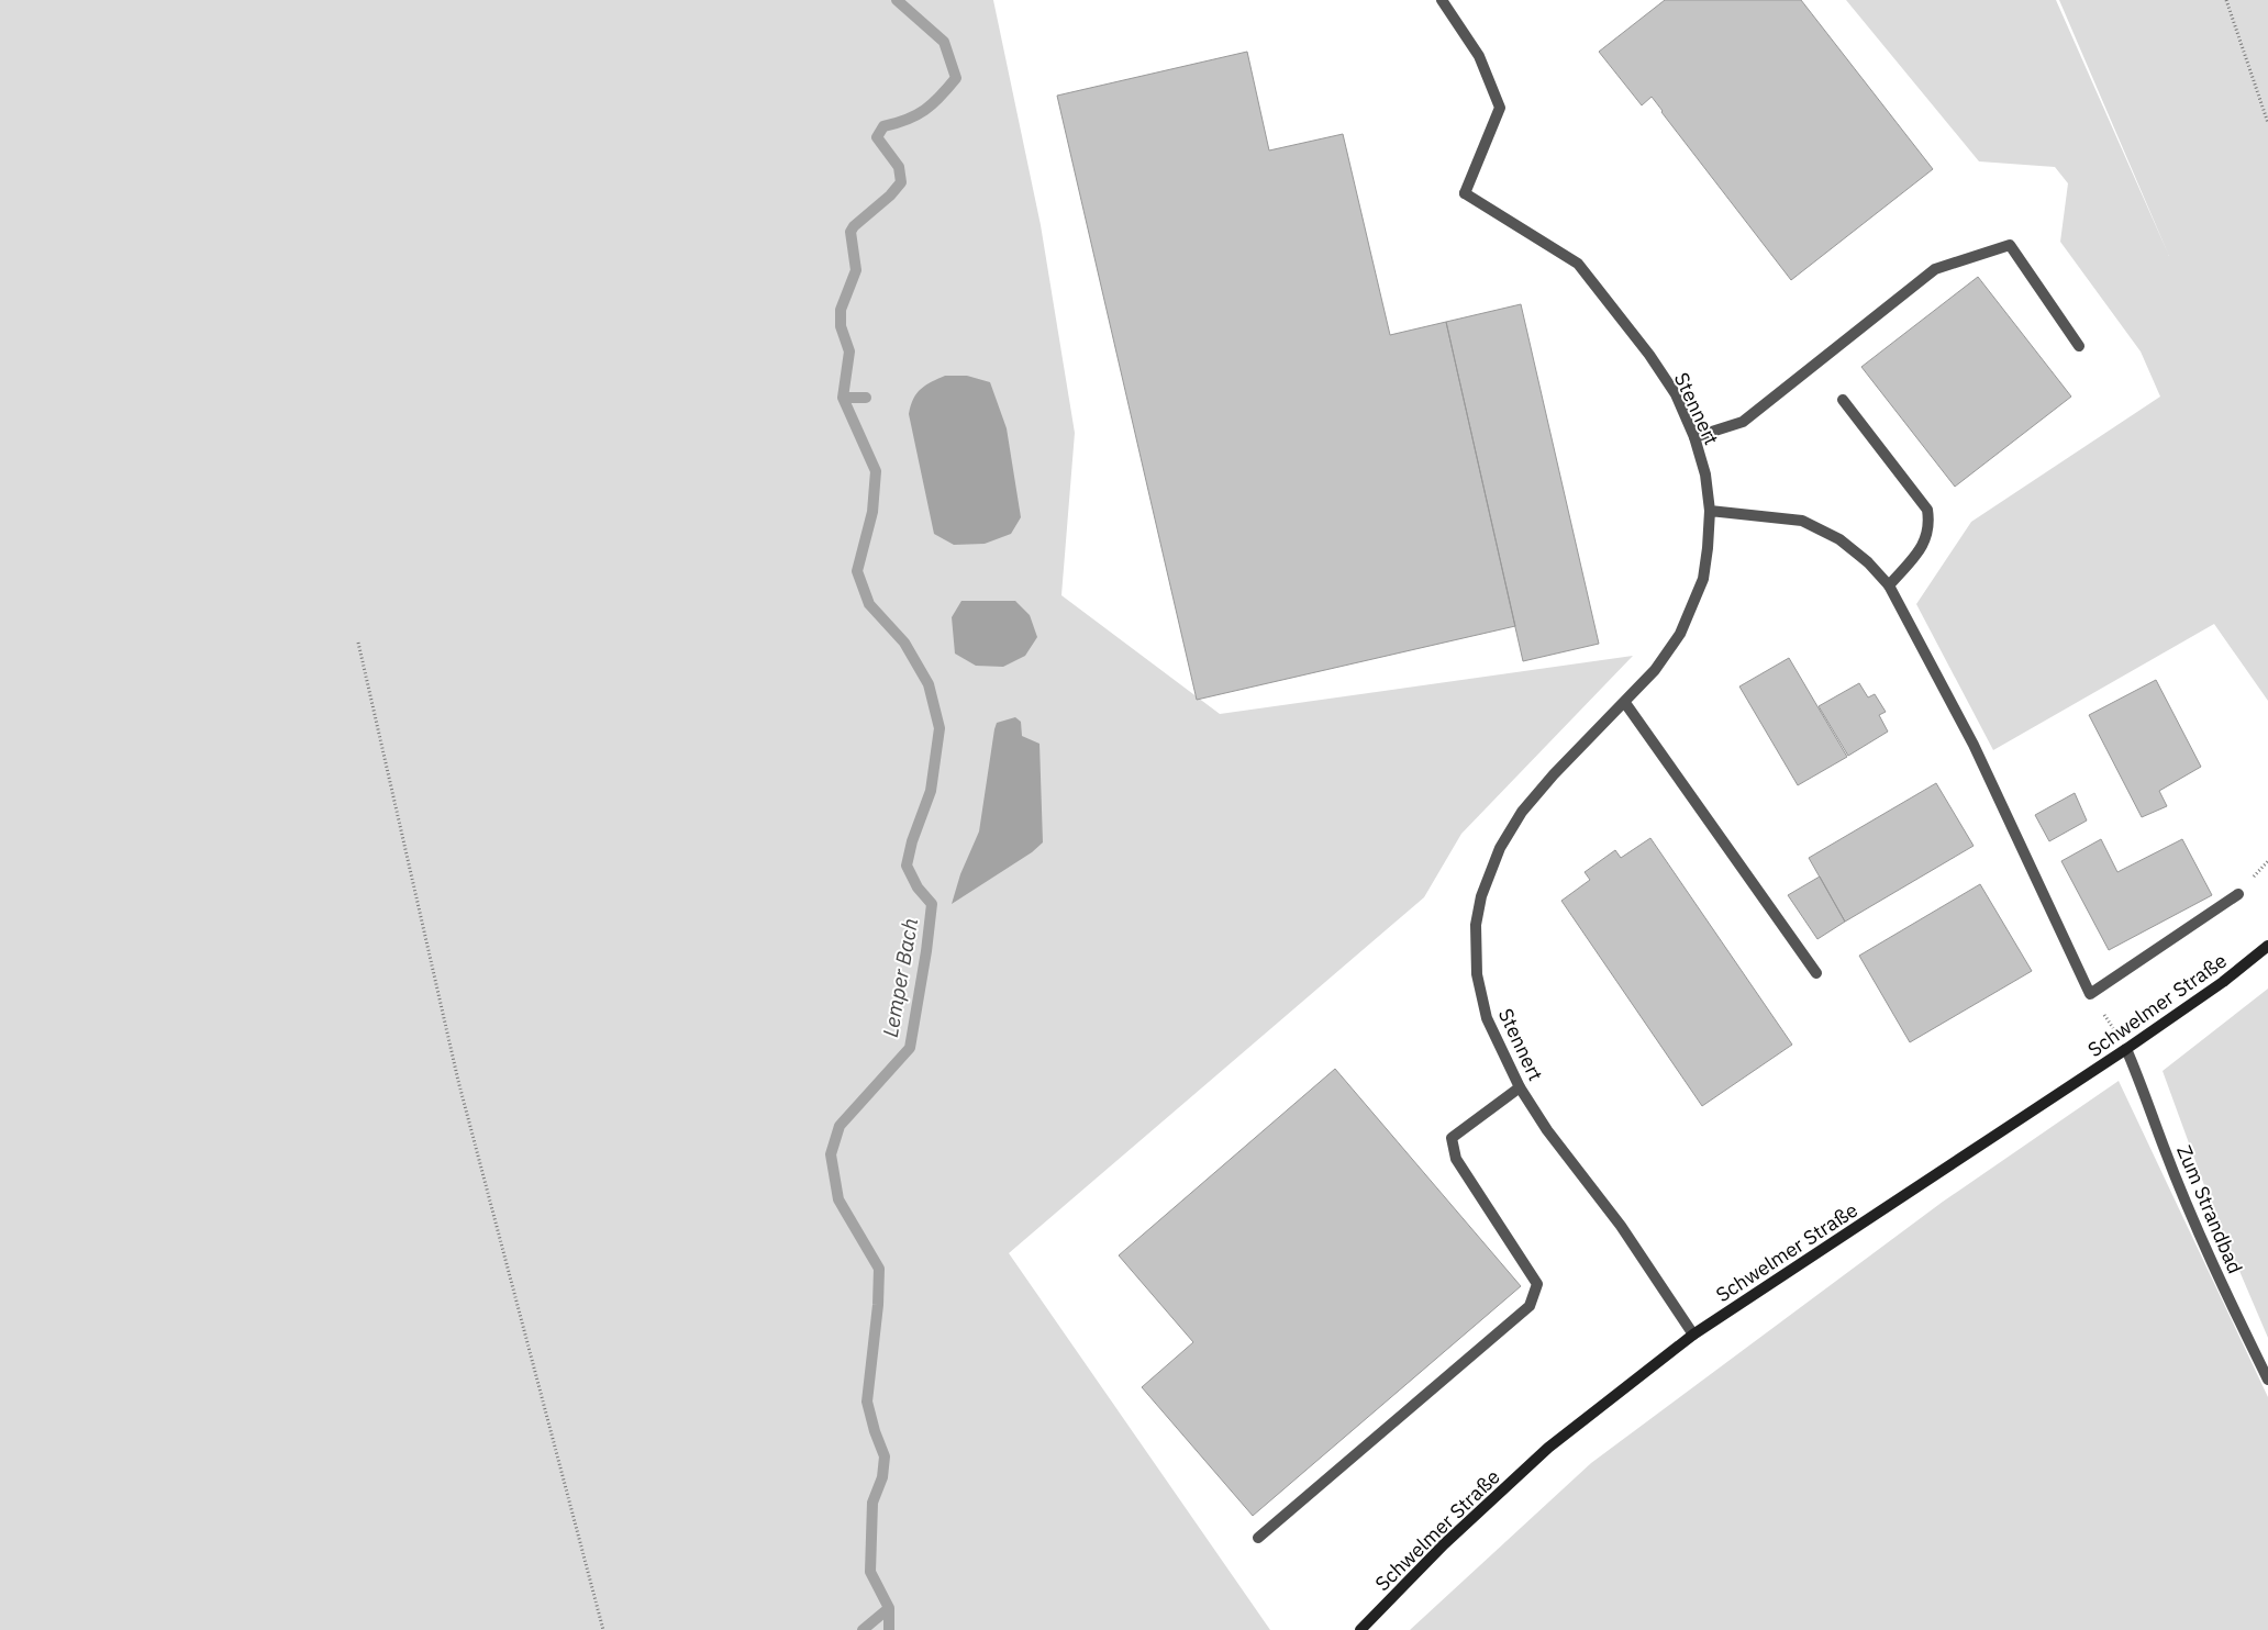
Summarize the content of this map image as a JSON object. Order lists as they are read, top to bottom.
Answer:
{
  "streets": {
    "main road": ["Schwelmer Straße"],
    "street": ["Stennert", "Zum Strandbad"]
  },
  "crossings": [
    ["Stennert", "Schwelmer Straße"],
    ["Schwelmer Straße", "Zum Strandbad"]
  ],
  "water": ["Lemper Bach"]
}
